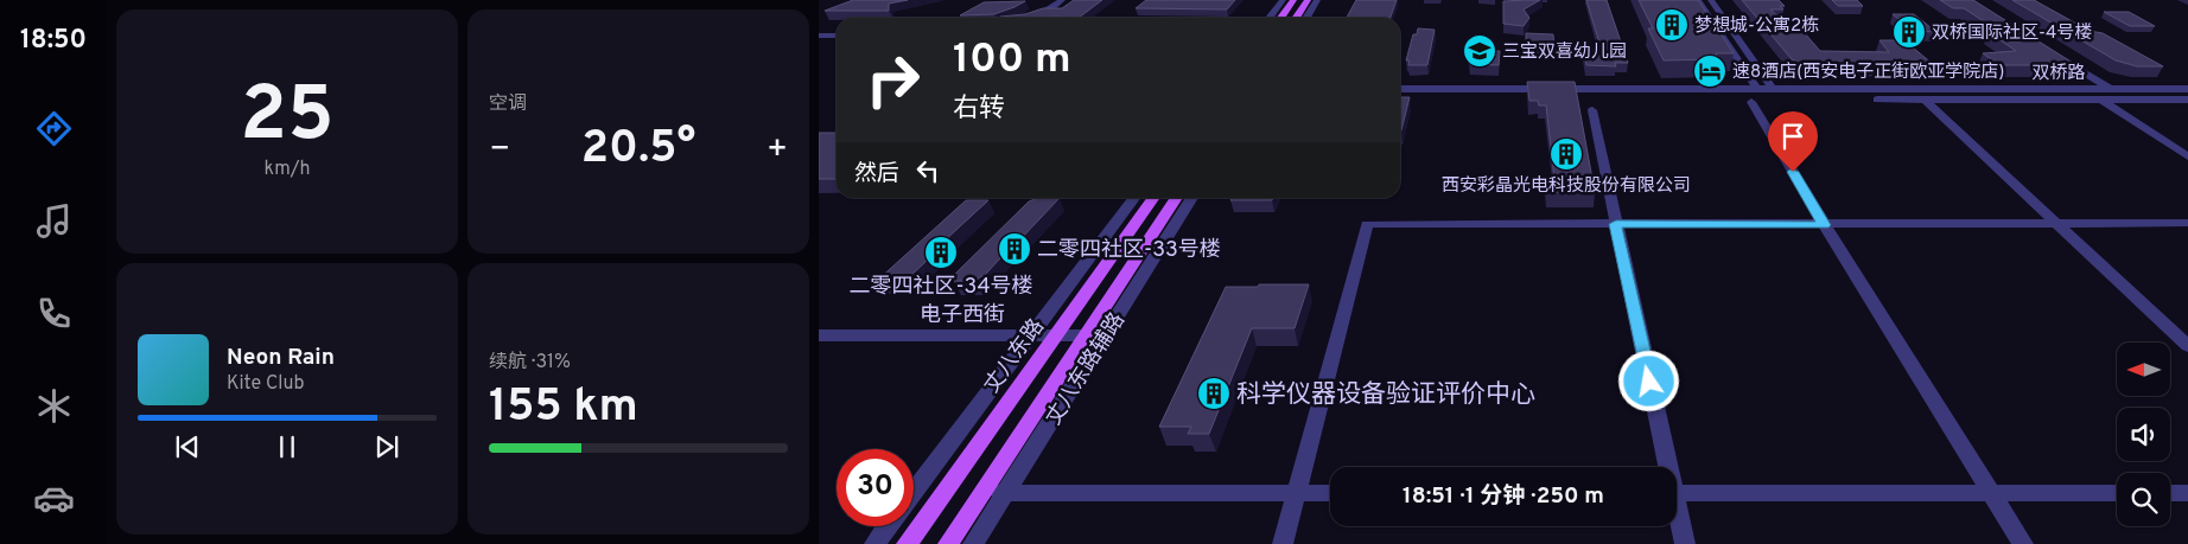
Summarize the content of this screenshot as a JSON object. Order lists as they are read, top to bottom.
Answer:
{
  "streets": {
    "main road": ["丈八东路"],
    "street": ["双桥路", "电子西街", "丈八东路辅路"]
  },
  "crossings": [
    ["电子西街", "丈八东路"],
    ["电子西街", "丈八东路辅路"]
  ],
  "places": {
    "building": [
      "梦想城-公寓2栋",
      "双桥国际社区-4号楼",
      "西安彩晶光电科技股份有限公司",
      "二零四社区-33号楼",
      "二零四社区-34号楼",
      "科学仪器设备验证评价中心"
    ],
    "school or university": ["三宝双喜幼儿园"],
    "hotel": ["速8酒店(西安电子正街欧亚学院店)"]
  },
  "north": "left",
  "page": {
    "tabs": "18:50",
    "tile": [
      ["25", "km/h"],
      "空调",
      ["续航 · 31%", "155 km"]
    ],
    "turn": ["100 m", "右转"],
    "heat": ["−", "20.5°", "+"],
    "then": "然后",
    "song": ["Neon Rain", "Kite Club"],
    "limit": "30",
    "trip": "18:51 · 1 分钟 · 250 m"
  }
}
